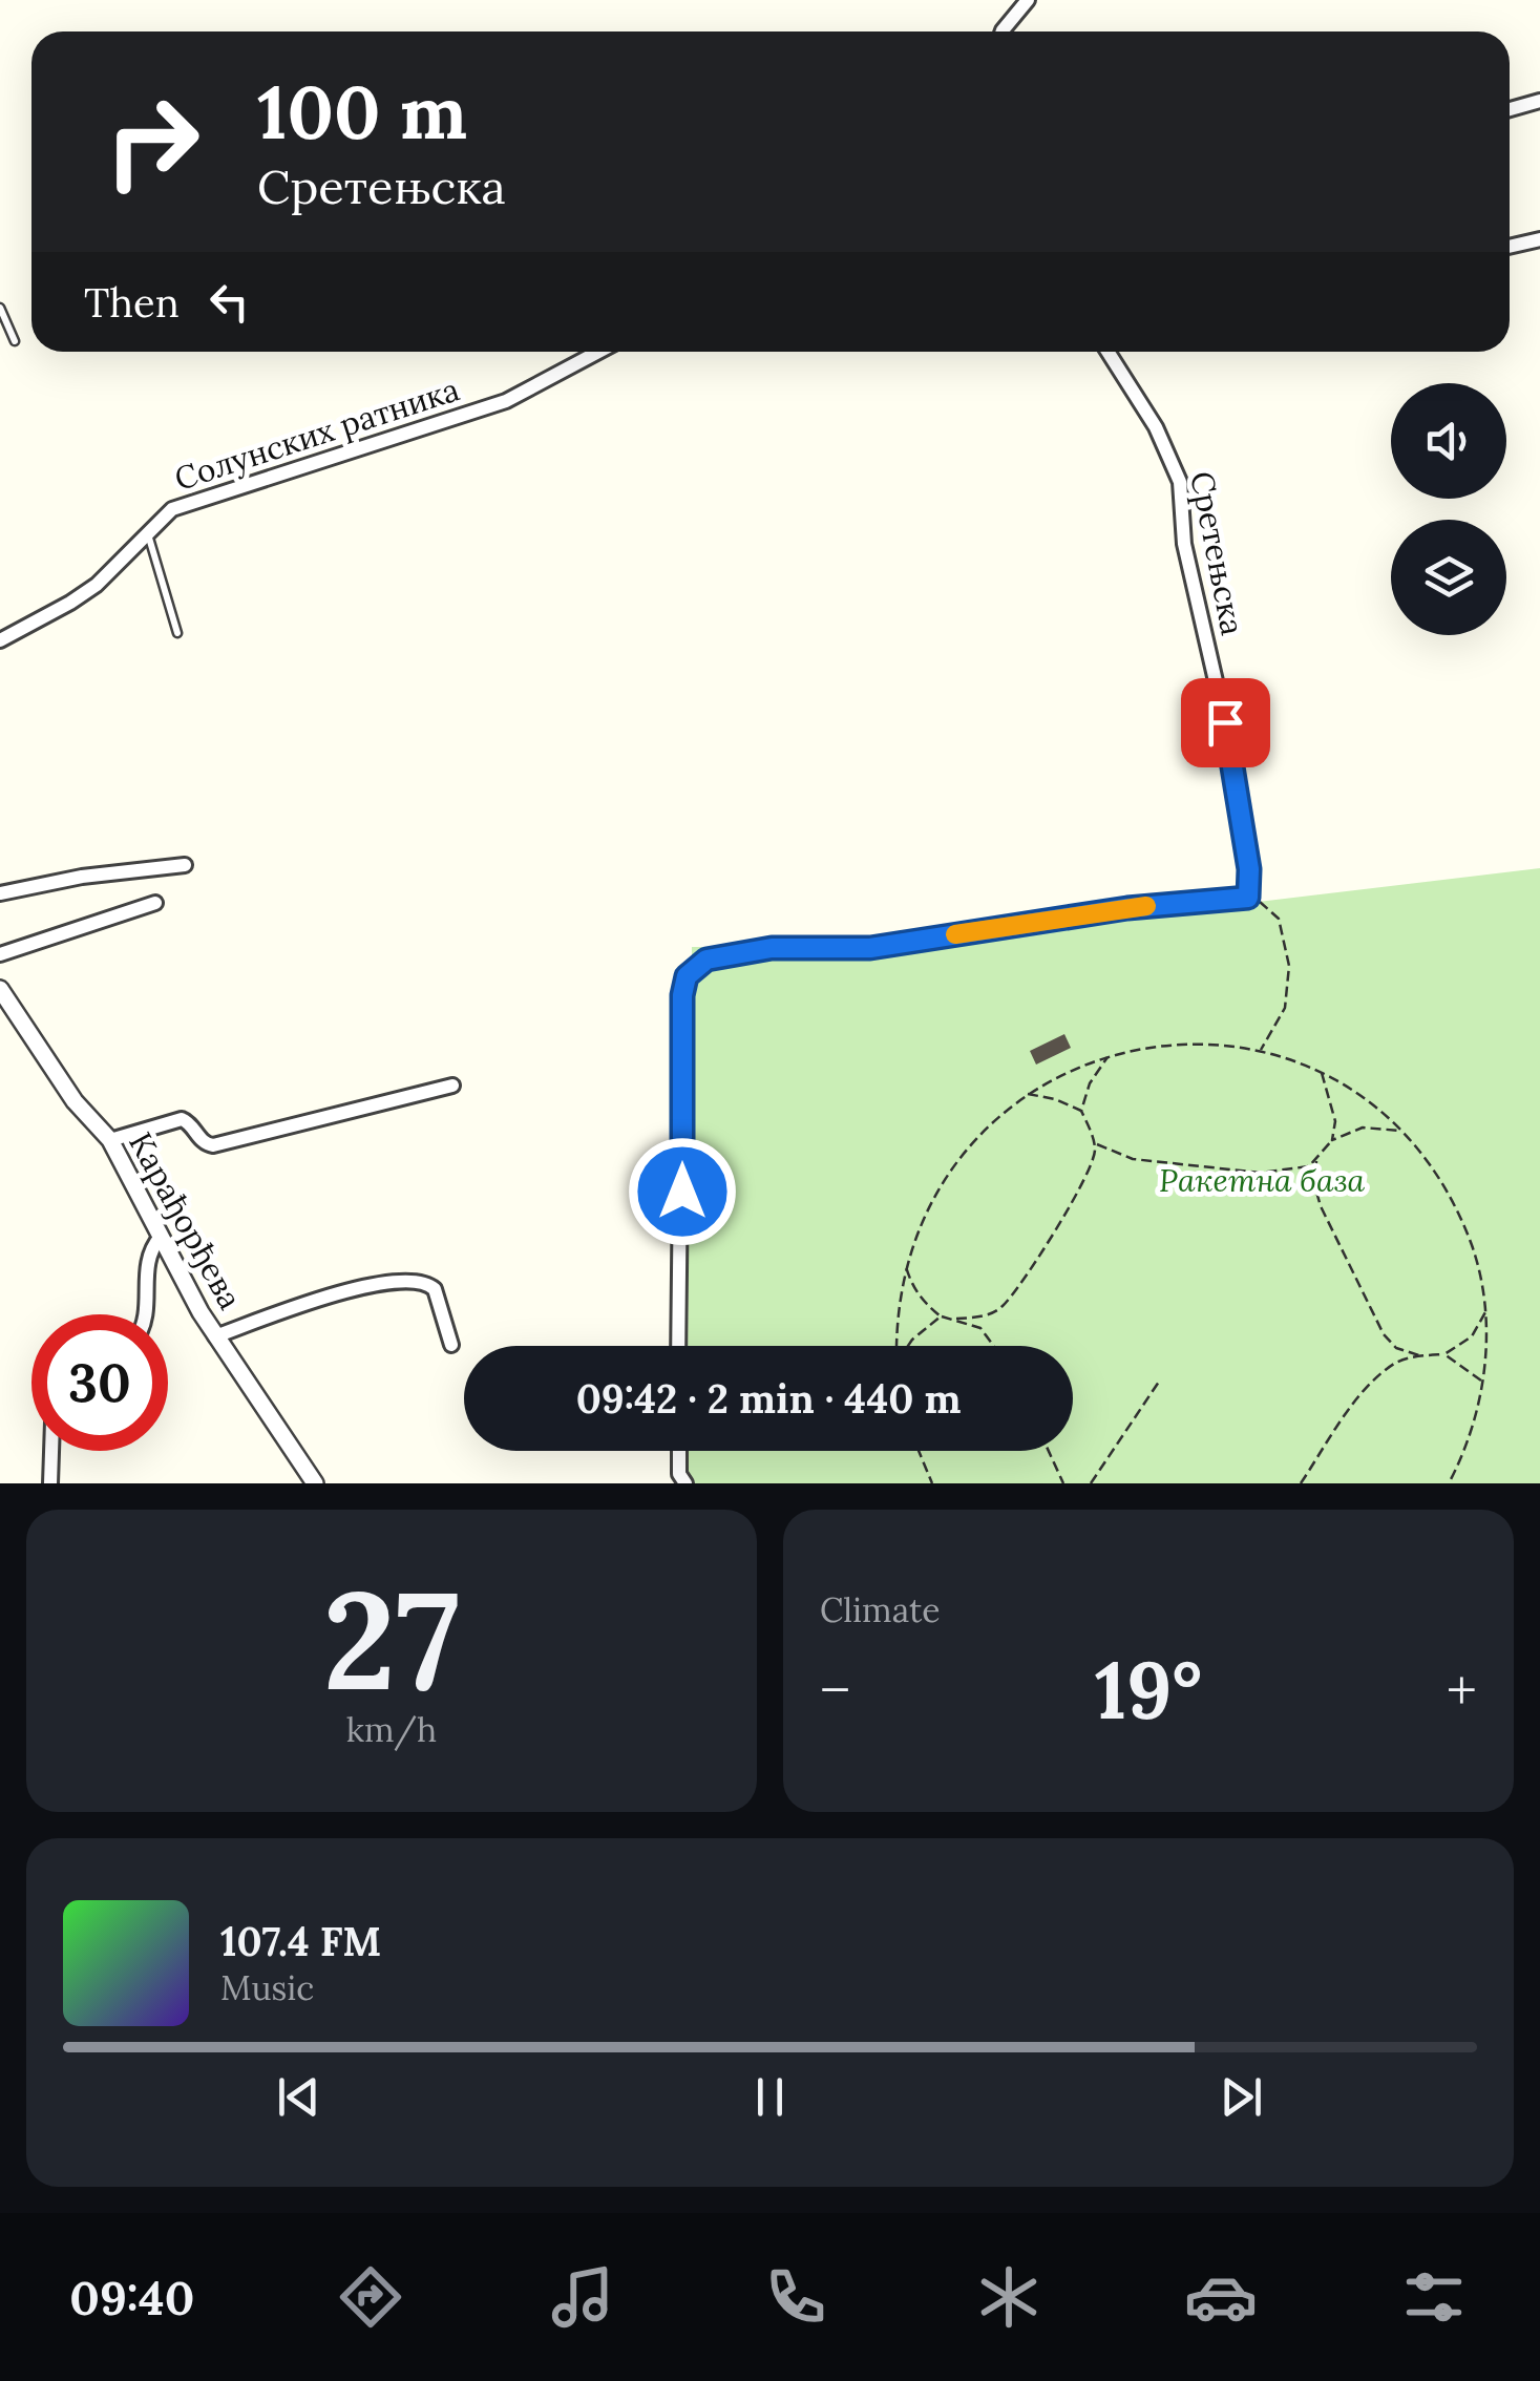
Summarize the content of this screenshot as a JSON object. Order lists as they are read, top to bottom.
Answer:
{
  "streets": {
    "street": ["Солунских ратника", "Сретењска", "Карађорђева"]
  },
  "parks": ["Ракетна база"],
  "page": {
    "turn": ["100 m", "Сретењска"],
    "then": "Then",
    "limit": "30",
    "trip": "09:42 · 2 min · 440 m",
    "tile": [
      ["27", "km/h"],
      "Climate"
    ],
    "heat": ["−", "19°", "+"],
    "song": ["107.4 FM", "Music"],
    "tabs": "09:40"
  }
}
